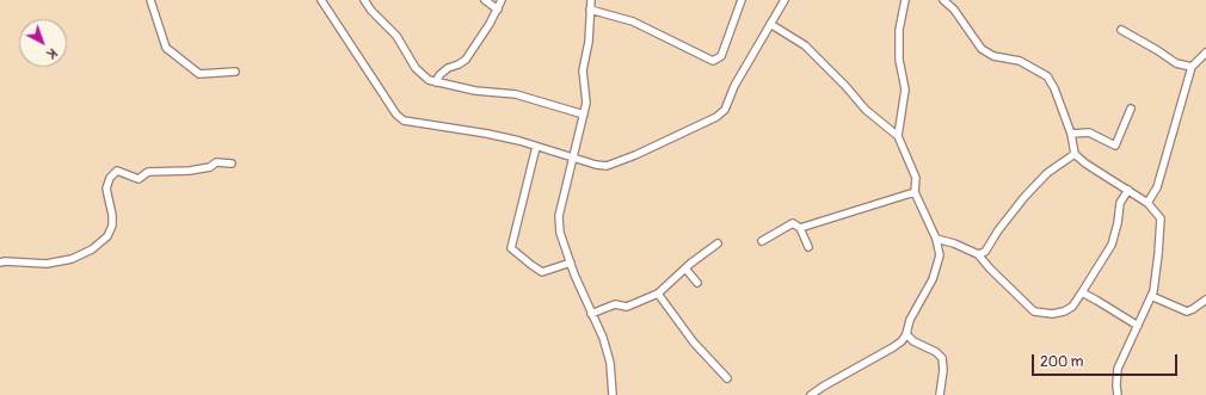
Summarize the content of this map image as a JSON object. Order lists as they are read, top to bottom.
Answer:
{
  "scale_bar": "200 m",
  "north": "bottom right"
}
